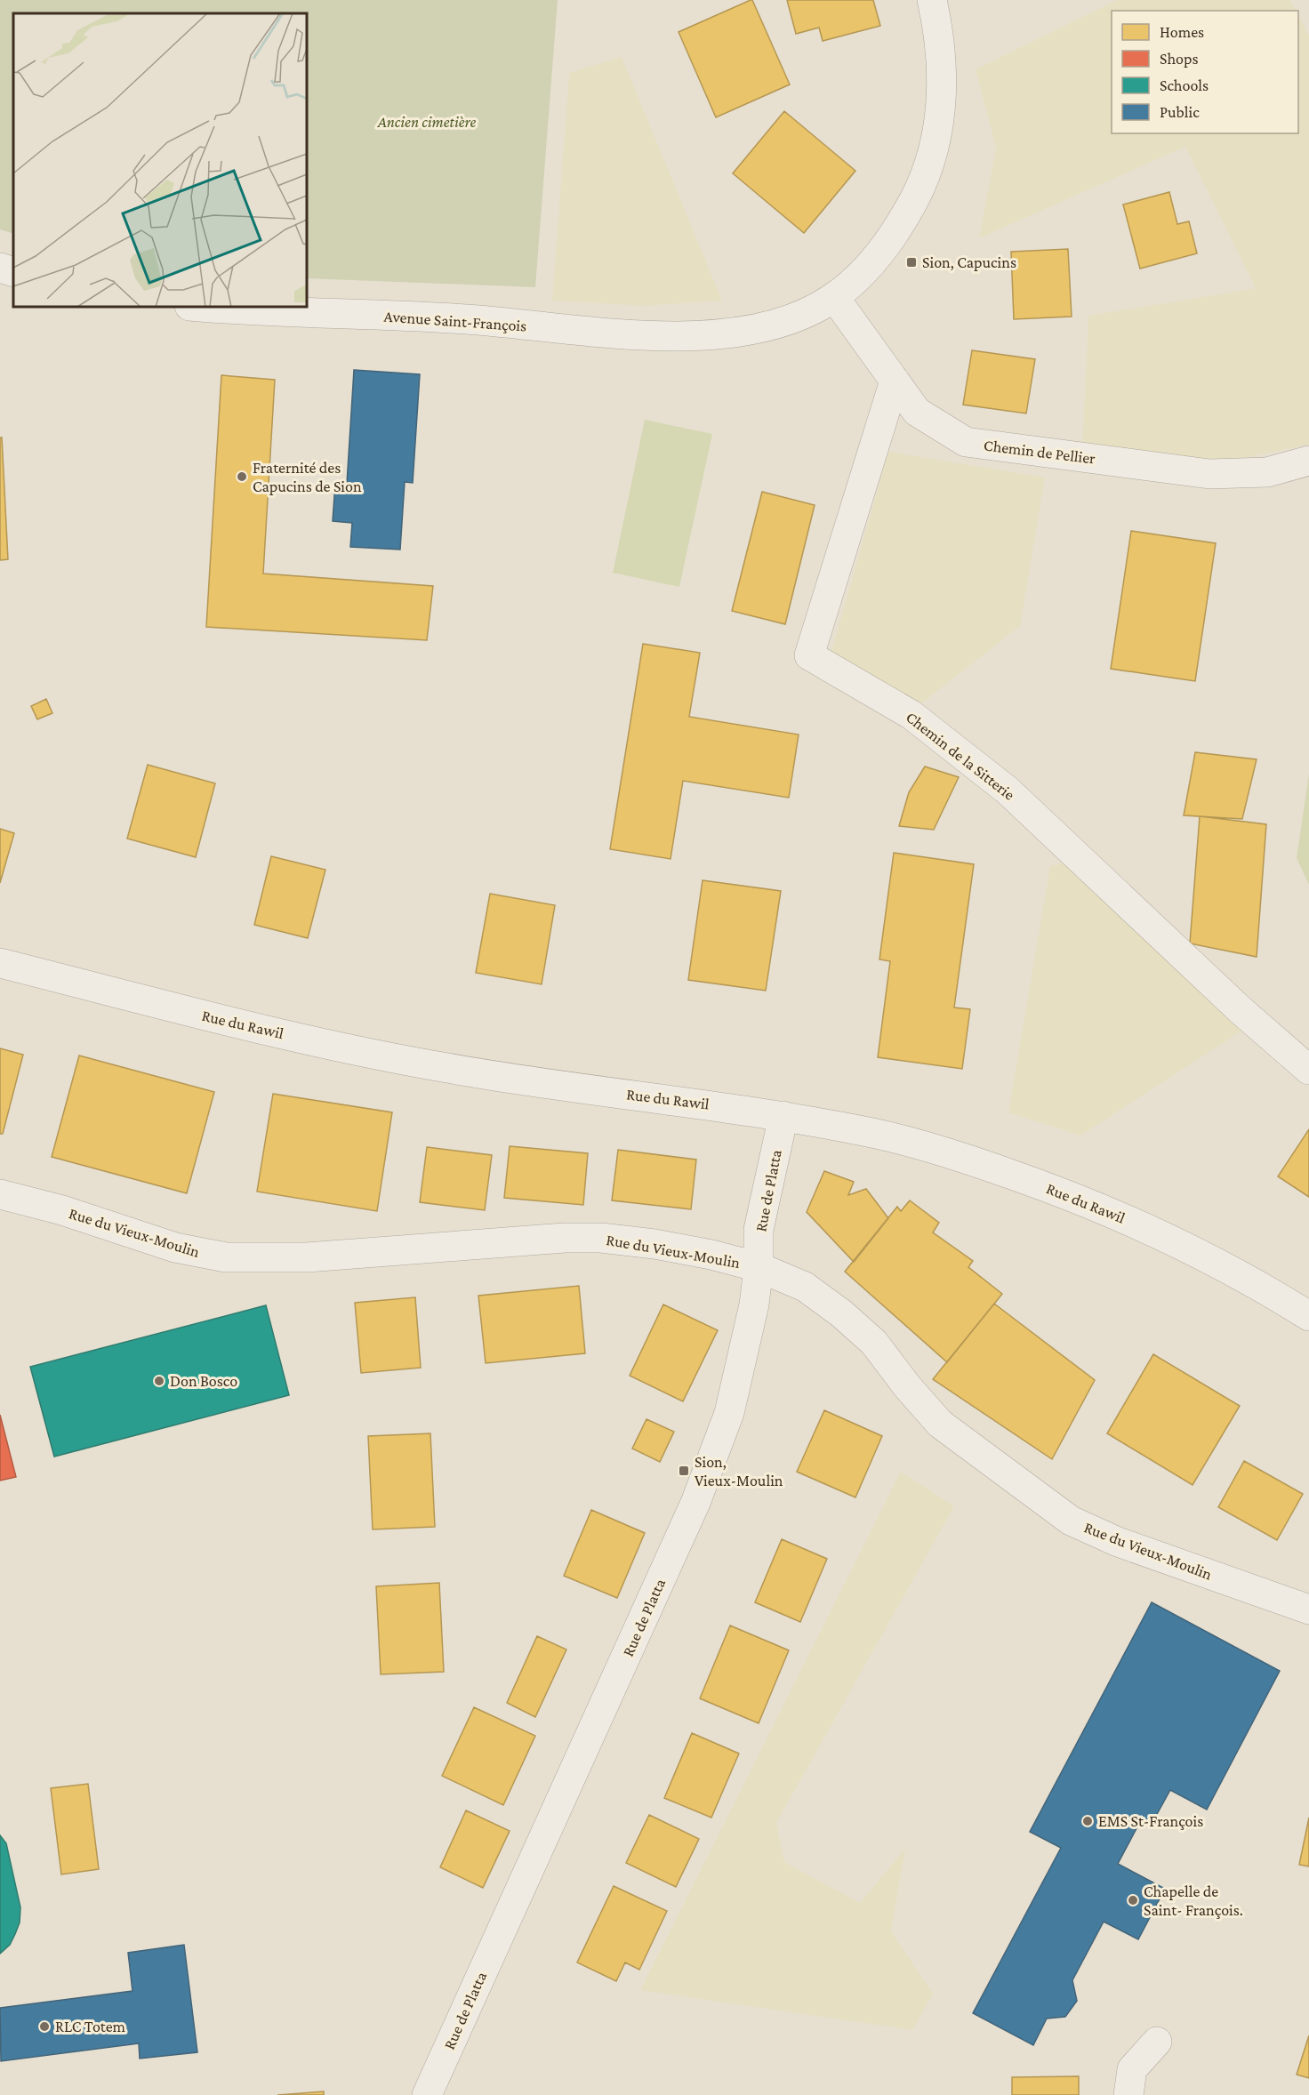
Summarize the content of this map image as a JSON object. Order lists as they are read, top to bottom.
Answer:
{
  "streets": {
    "street": [
      "Avenue Saint-François",
      "Chemin de Pellier",
      "Chemin de la Sitterie",
      "Rue du Rawil",
      "Rue de Platta",
      "Rue du Vieux-Moulin"
    ]
  },
  "crossings": [
    ["Avenue Saint-François", "Chemin de Pellier"],
    ["Chemin de Pellier", "Chemin de la Sitterie"],
    ["Rue du Rawil", "Rue de Platta"],
    ["Rue de Platta", "Rue du Vieux-Moulin"]
  ],
  "parks": ["Ancien cimetière"],
  "places": {
    "transit": ["Sion, Capucins", "Sion, Vieux-Moulin"],
    "other": [
      "Fraternité des Capucins de Sion",
      "Don Bosco",
      "EMS St-François",
      "Chapelle de Saint- François.",
      "RLC Totem"
    ]
  },
  "legend": [
    "Homes",
    "Shops",
    "Schools",
    "Public"
  ]
}
